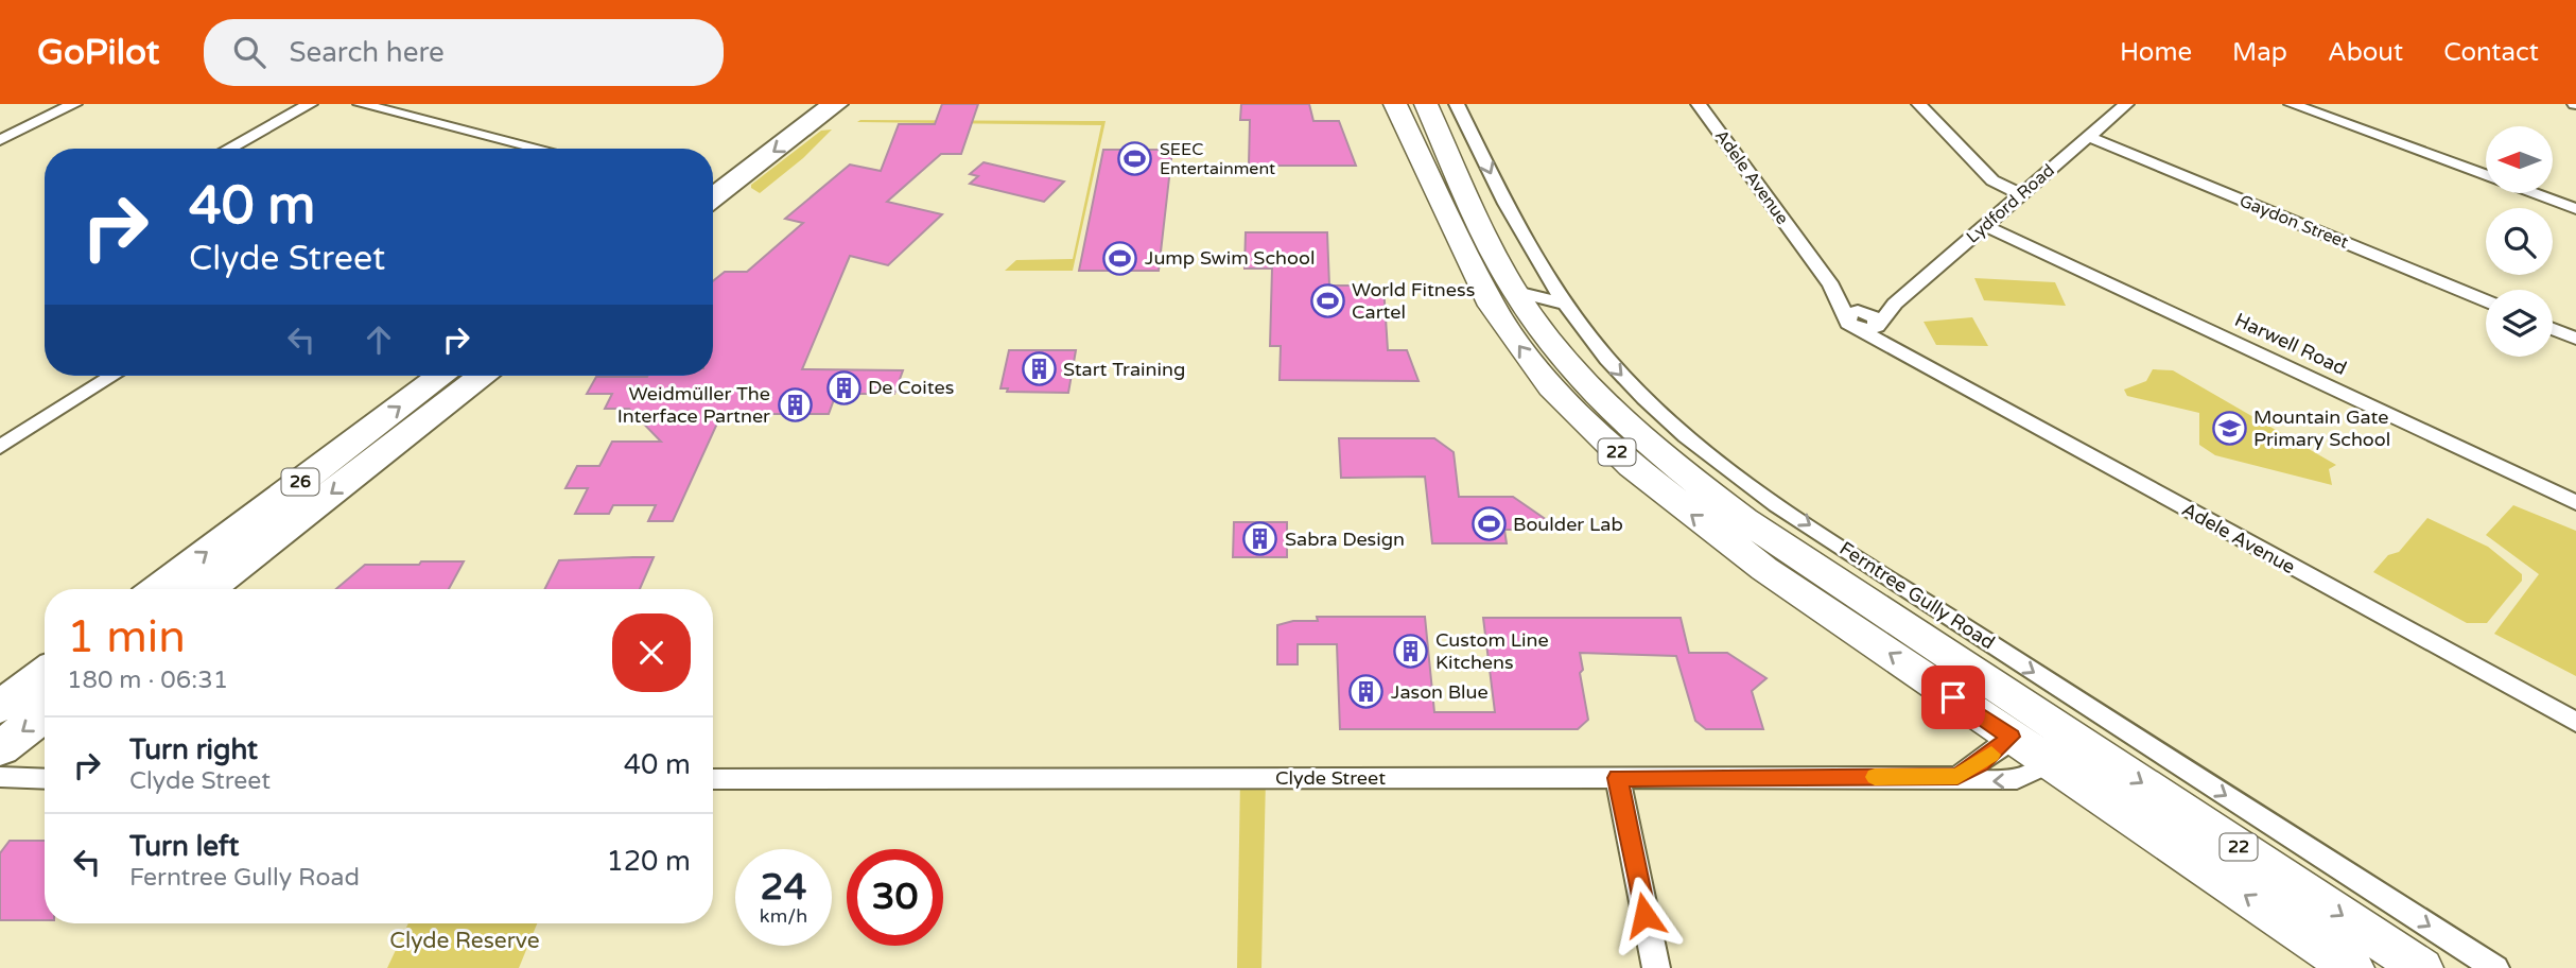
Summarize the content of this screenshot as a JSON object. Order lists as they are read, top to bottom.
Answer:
{
  "streets": {
    "highway": ["26"],
    "main road": ["22", "Ferntree Gully Road"],
    "street": [
      "Adele Avenue",
      "Lydford Road",
      "Gaydon Street",
      "Harwell Road",
      "Clyde Street"
    ]
  },
  "crossings": [
    ["Adele Avenue", "Lydford Road"],
    ["Lydford Road", "Gaydon Street"],
    ["Lydford Road", "Harwell Road"],
    ["Ferntree Gully Road", "Clyde Street"]
  ],
  "parks": ["Clyde Reserve"],
  "places": {
    "sports": [
      "SEEC Entertainment",
      "Jump Swim School",
      "World Fitness Cartel",
      "Boulder Lab"
    ],
    "building": [
      "Start Training",
      "De Coites",
      "Weidmüller The Interface Partner",
      "Sabra Design",
      "Custom Line Kitchens",
      "Jason Blue"
    ],
    "school or university": ["Mountain Gate Primary School"]
  },
  "north": "left",
  "page": {
    "header": "GoPilot",
    "search": "Search here",
    "nav": [
      "Home",
      "Map",
      "About",
      "Contact"
    ],
    "turn": ["40 m", "Clyde Street"],
    "heading": ["1 min", "180 m · 06:31"],
    "list": [
      {
        "name": "Turn right",
        "note": "Clyde Street",
        "value": "40 m"
      },
      {
        "name": "Turn left",
        "note": "Ferntree Gully Road",
        "value": "120 m"
      }
    ],
    "speed": "24 km/h",
    "limit": "30"
  }
}
